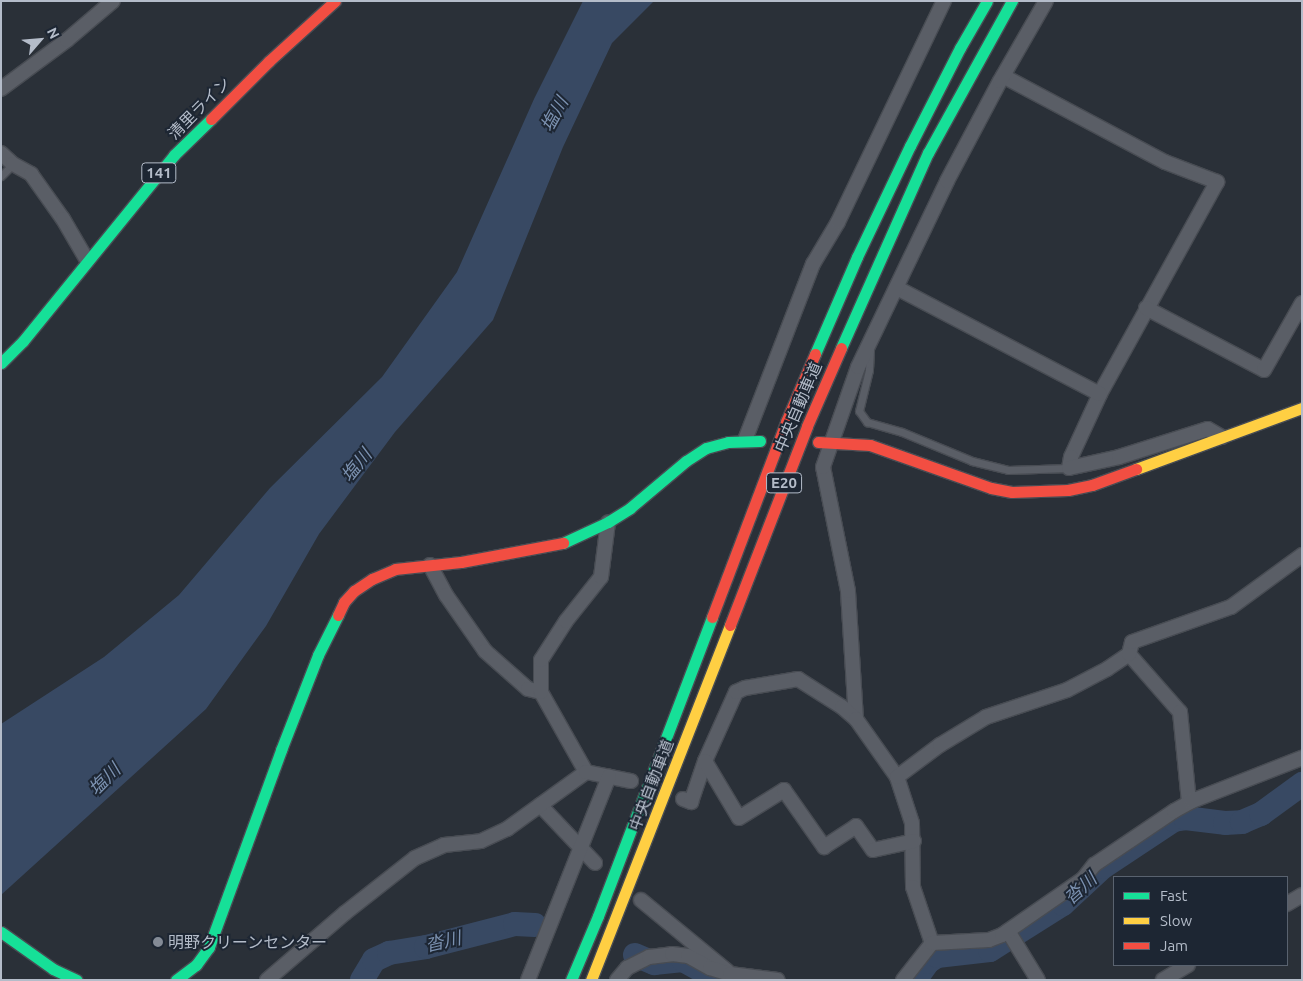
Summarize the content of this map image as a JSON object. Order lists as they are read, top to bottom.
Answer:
{
  "streets": {
    "main road": [
      "清里ライン",
      "141",
      "中央自動車道",
      "E20"
    ]
  },
  "water": ["塩川", "沓川"],
  "places": ["明野クリーンセンター"],
  "legend": ["Fast", "Slow", "Jam"],
  "north": "top right"
}
